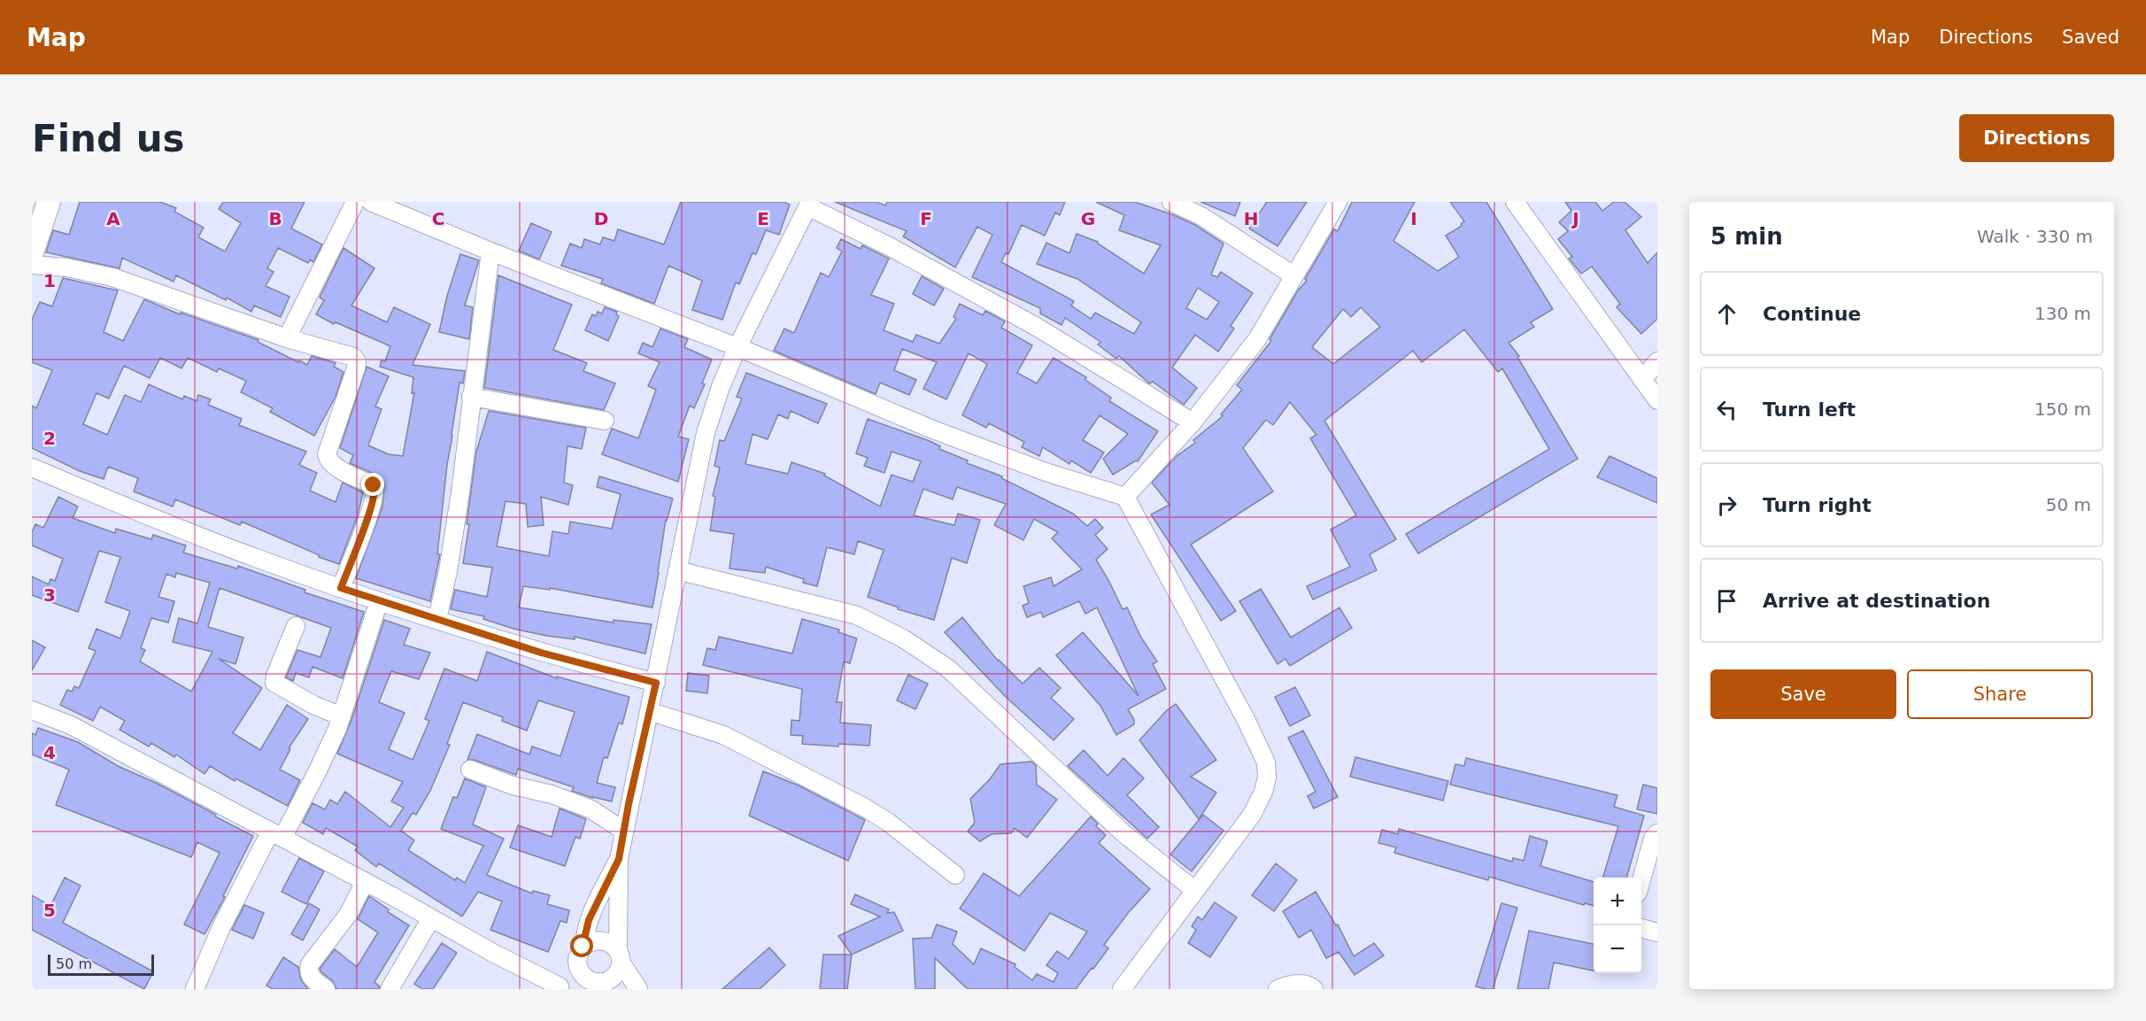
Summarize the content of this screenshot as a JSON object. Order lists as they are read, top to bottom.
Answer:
{
  "scale_bar": "50 m",
  "page": {
    "header": "Map",
    "nav": ["Map", "Directions", "Saved"],
    "buttons": [
      "Directions",
      ["Save", "Share"]
    ],
    "title": "Find us",
    "heading": ["5 min", "Walk · 330 m"],
    "list": [
      ["Continue", "130 m"],
      ["Turn left", "150 m"],
      ["Turn right", "50 m"],
      "Arrive at destination"
    ],
    "map_buttons": ["+", "−"],
    "scale": "50 m"
  },
  "grid": {
    "columns": [
      "A",
      "B",
      "C",
      "D",
      "E",
      "F",
      "G",
      "H",
      "I",
      "J"
    ],
    "rows": [
      "1",
      "2",
      "3",
      "4",
      "5"
    ]
  }
}
